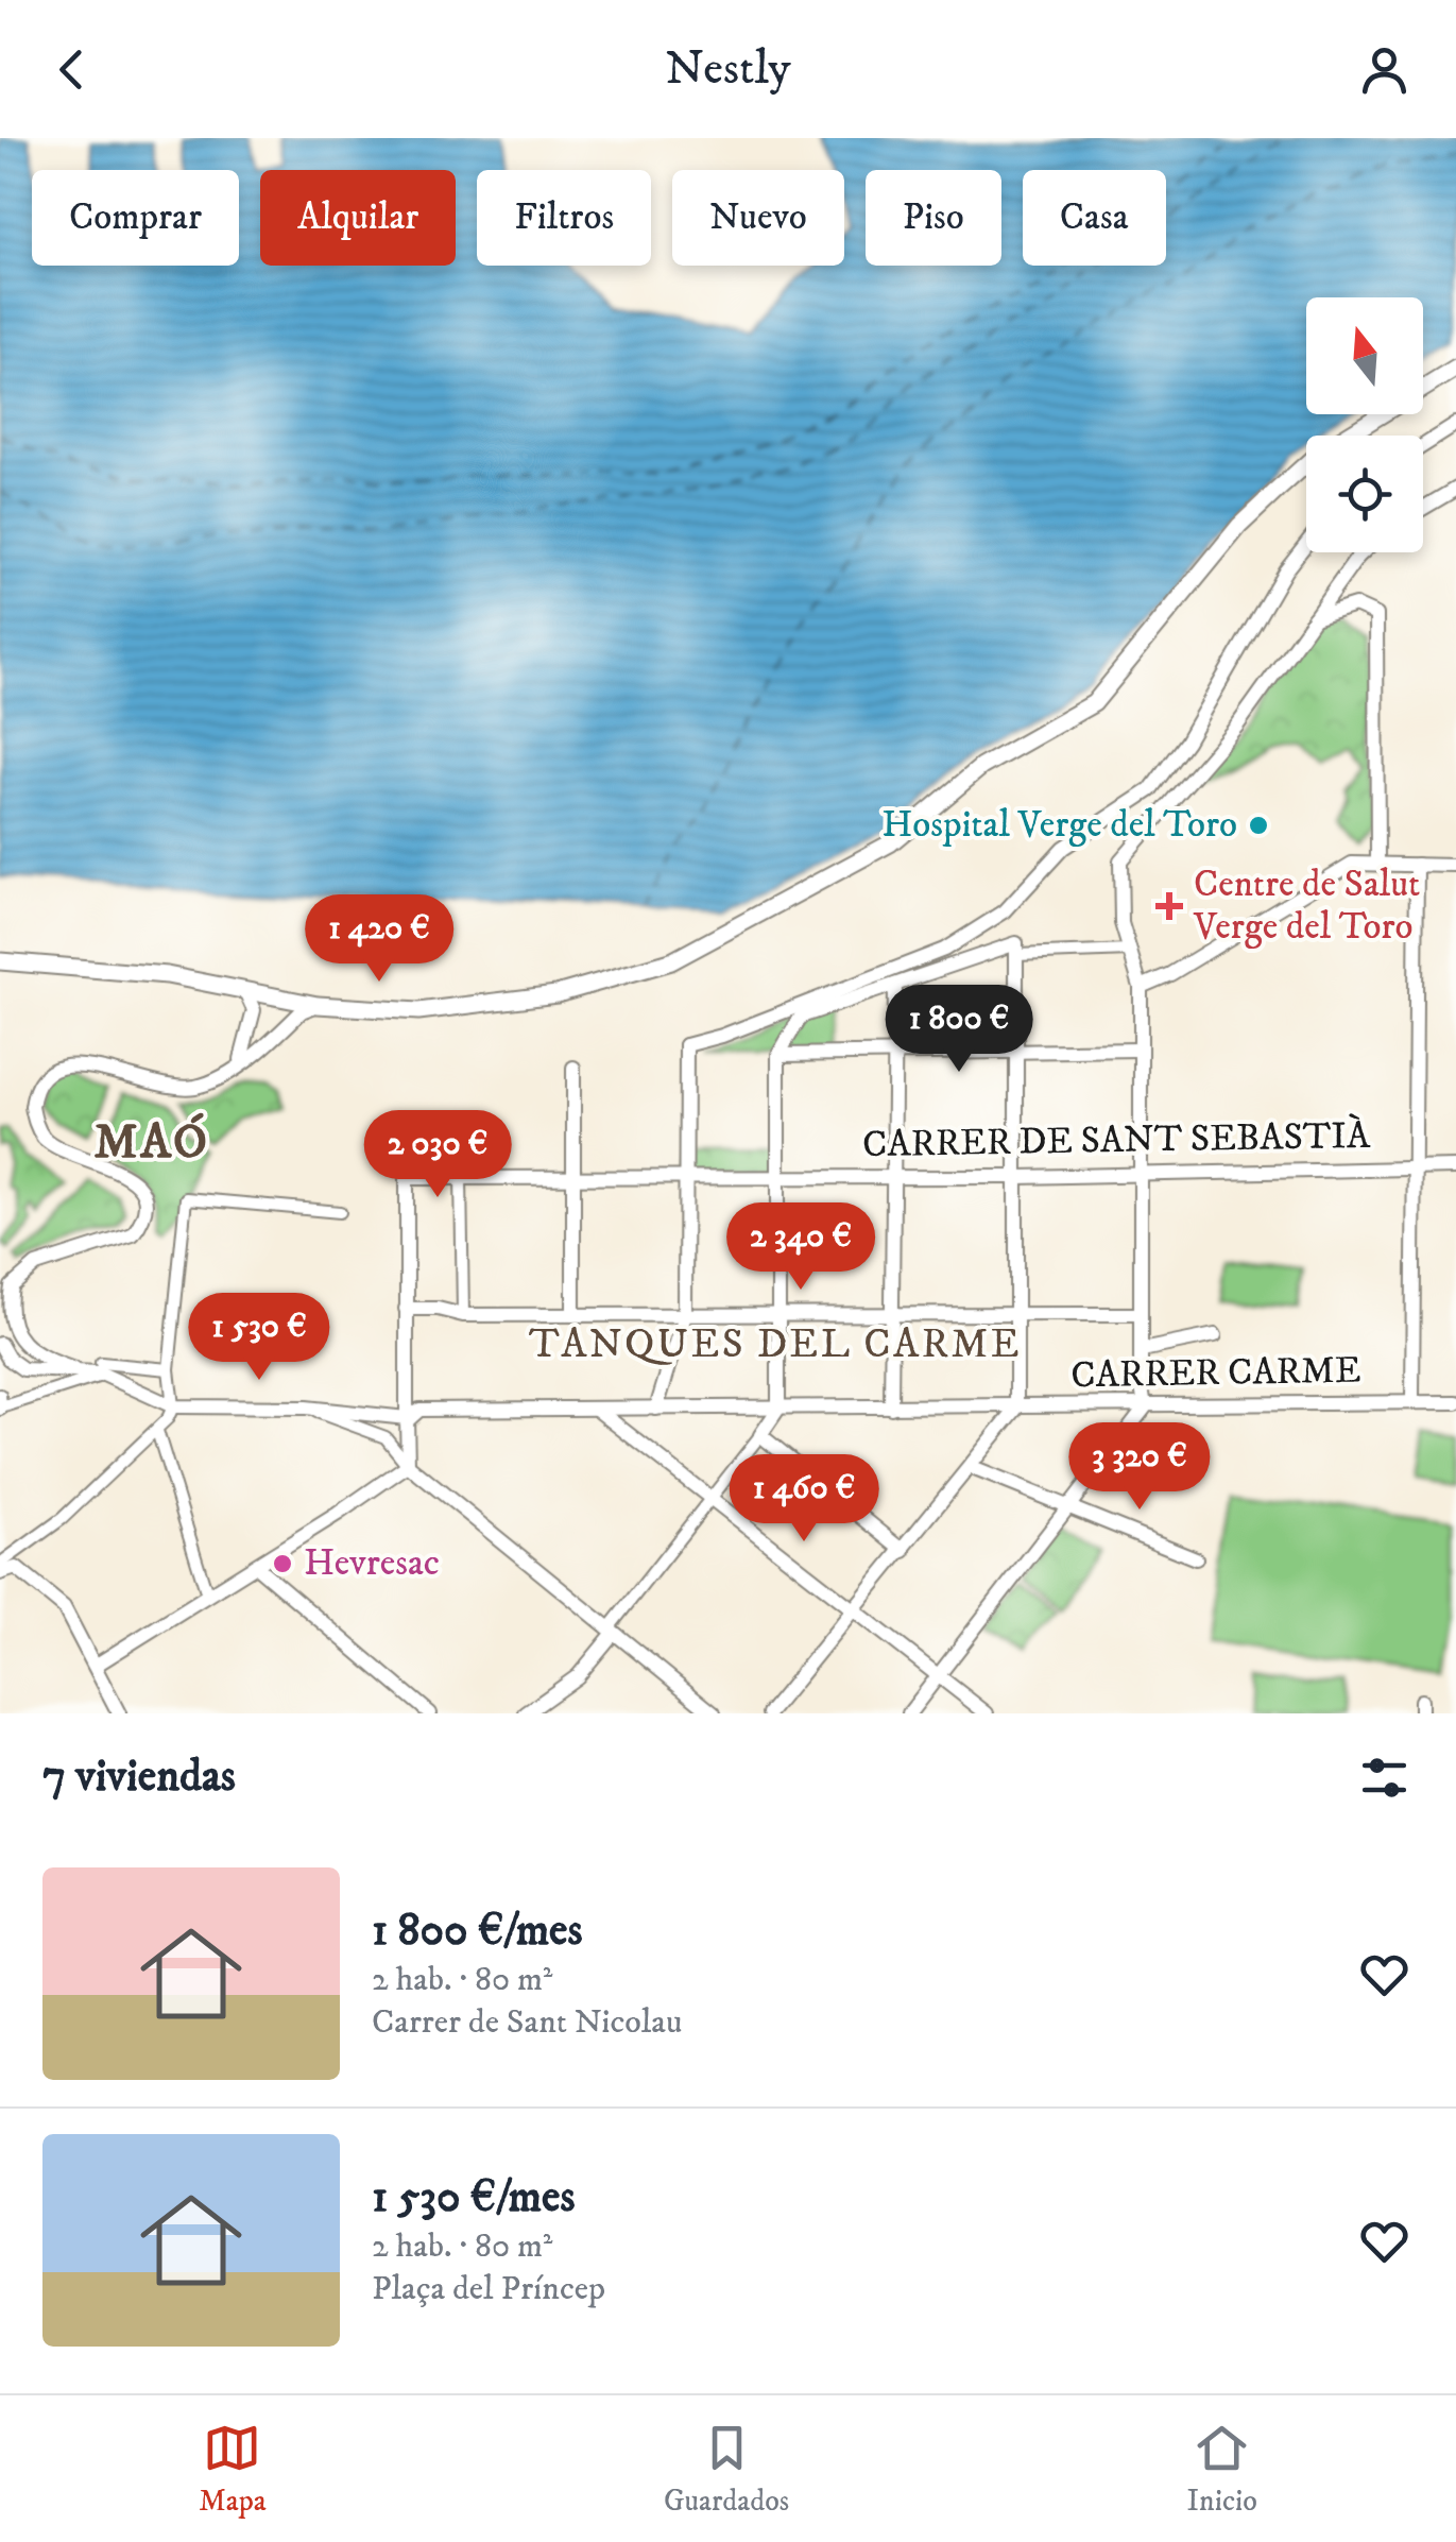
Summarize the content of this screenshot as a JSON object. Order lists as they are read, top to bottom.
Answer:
{
  "streets": {
    "street": ["CARRER DE SANT SEBASTIÀ", "CARRER CARME"]
  },
  "districts": ["MAÓ", "TANQUES DEL CARME"],
  "places": {
    "other": ["Hospital Verge del Toro", "Hevresac"],
    "health": ["Centre de Salut Verge del Toro"]
  },
  "north": "top",
  "page": {
    "header": "Nestly",
    "chip": [
      "Comprar",
      "Alquilar",
      "Filtros",
      "Nuevo",
      "Piso",
      "Casa"
    ],
    "price": [
      "1 420 €",
      "1 800 €",
      "2 030 €",
      "2 340 €",
      "1 530 €",
      "3 320 €",
      "1 460 €"
    ],
    "heading": "7 viviendas",
    "list": [
      {
        "name": "1 800 €/mes",
        "note": "2 hab. · 80 m² · Carrer de Sant Nicolau"
      },
      {
        "name": "1 530 €/mes",
        "note": "2 hab. · 80 m² · Plaça del Príncep"
      }
    ],
    "tabs": ["Mapa", "Guardados", "Inicio"]
  }
}
